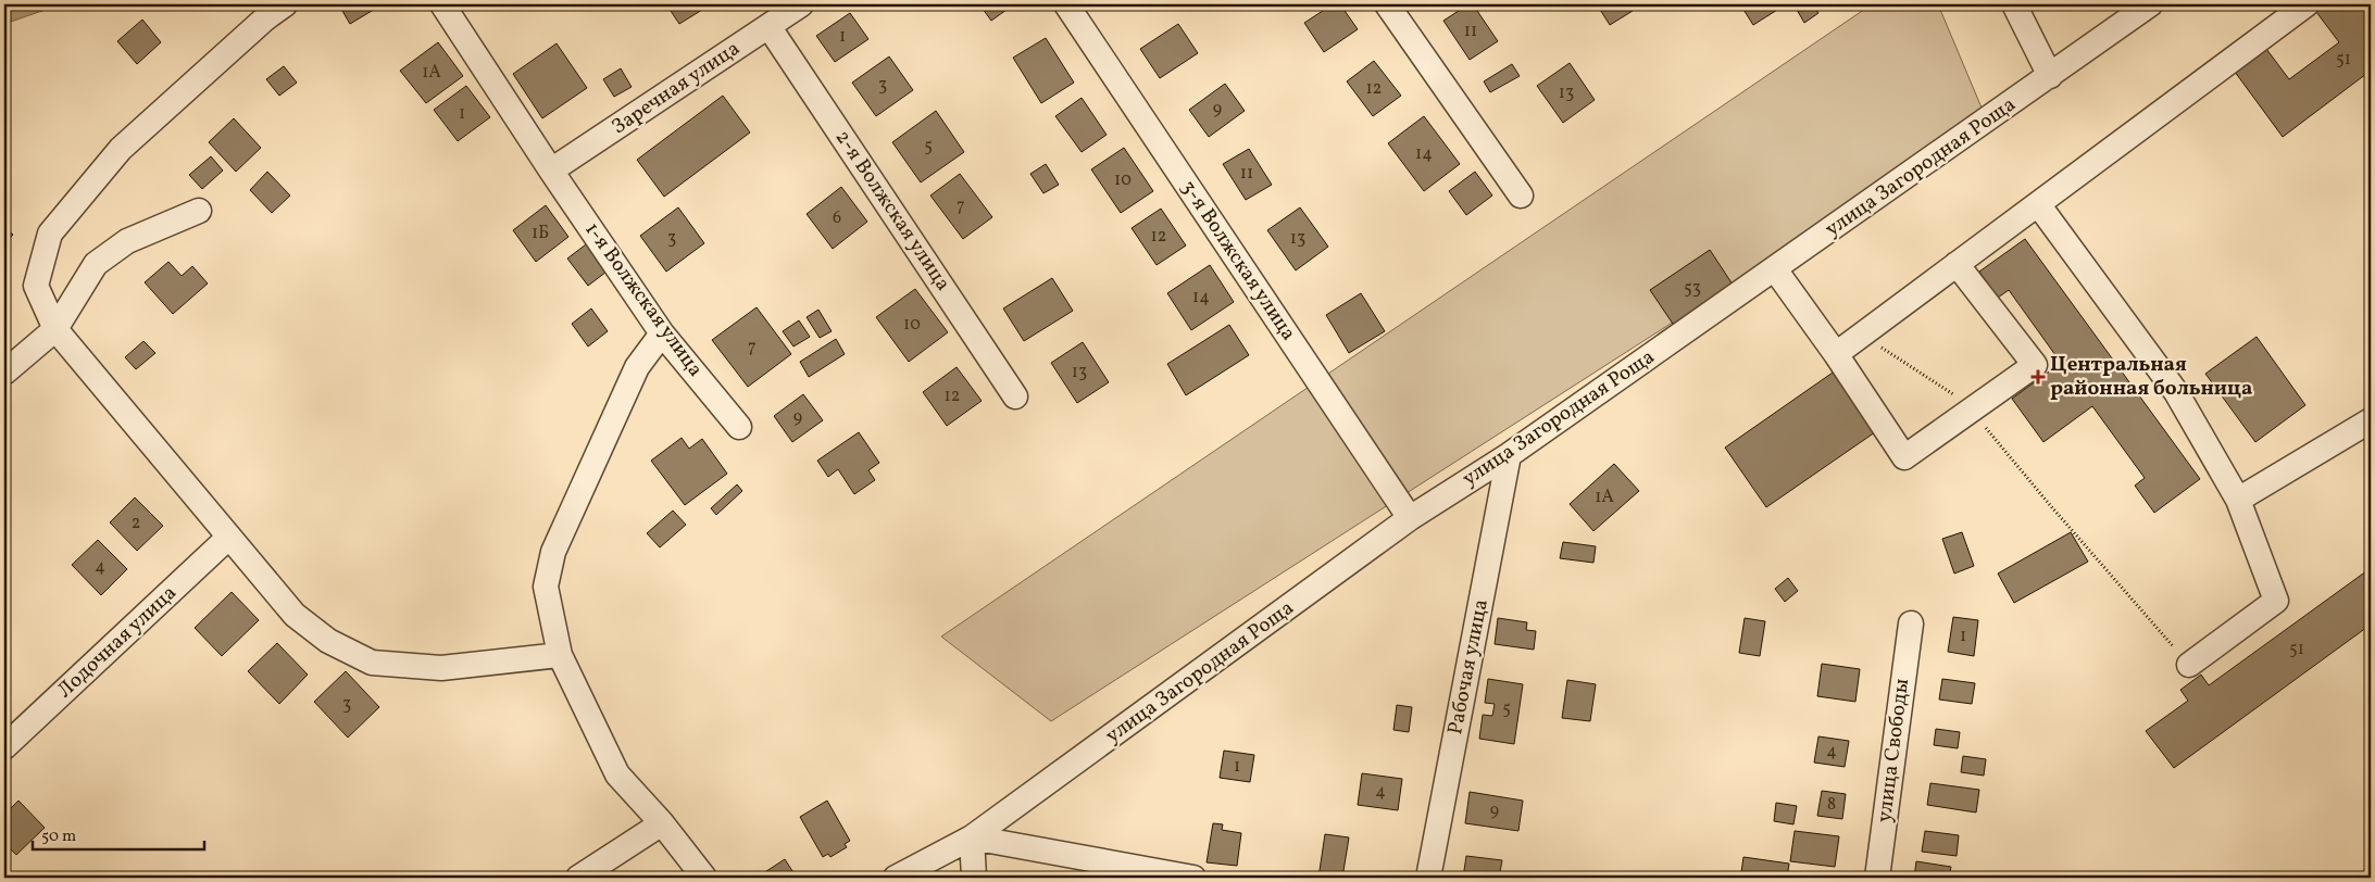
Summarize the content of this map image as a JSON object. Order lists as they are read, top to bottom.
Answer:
{
  "streets": {
    "street": [
      "Заречная улица",
      "улица Загородная Роща",
      "2-я Волжская улица",
      "3-я Волжская улица",
      "1-я Волжская улица",
      "Лодочная улица",
      "Рабочая улица",
      "улица Свободы"
    ]
  },
  "crossings": [
    ["Заречная улица", "2-я Волжская улица"],
    ["Заречная улица", "1-я Волжская улица"],
    ["улица Загородная Роща", "3-я Волжская улица"],
    ["улица Загородная Роща", "Рабочая улица"]
  ],
  "places": {
    "health": ["Центральная районная больница"]
  },
  "house_numbers": [
    "11",
    "1",
    "51",
    "1А",
    "3",
    "12",
    "13",
    "9",
    "1",
    "5",
    "14",
    "11",
    "10",
    "7",
    "6",
    "1Б",
    "12",
    "3",
    "13",
    "53",
    "14",
    "10",
    "7",
    "13",
    "12",
    "9",
    "1А",
    "2",
    "4",
    "1",
    "51",
    "3",
    "5",
    "4",
    "1",
    "4",
    "8",
    "9"
  ],
  "scale_bar": "50 m"
}
